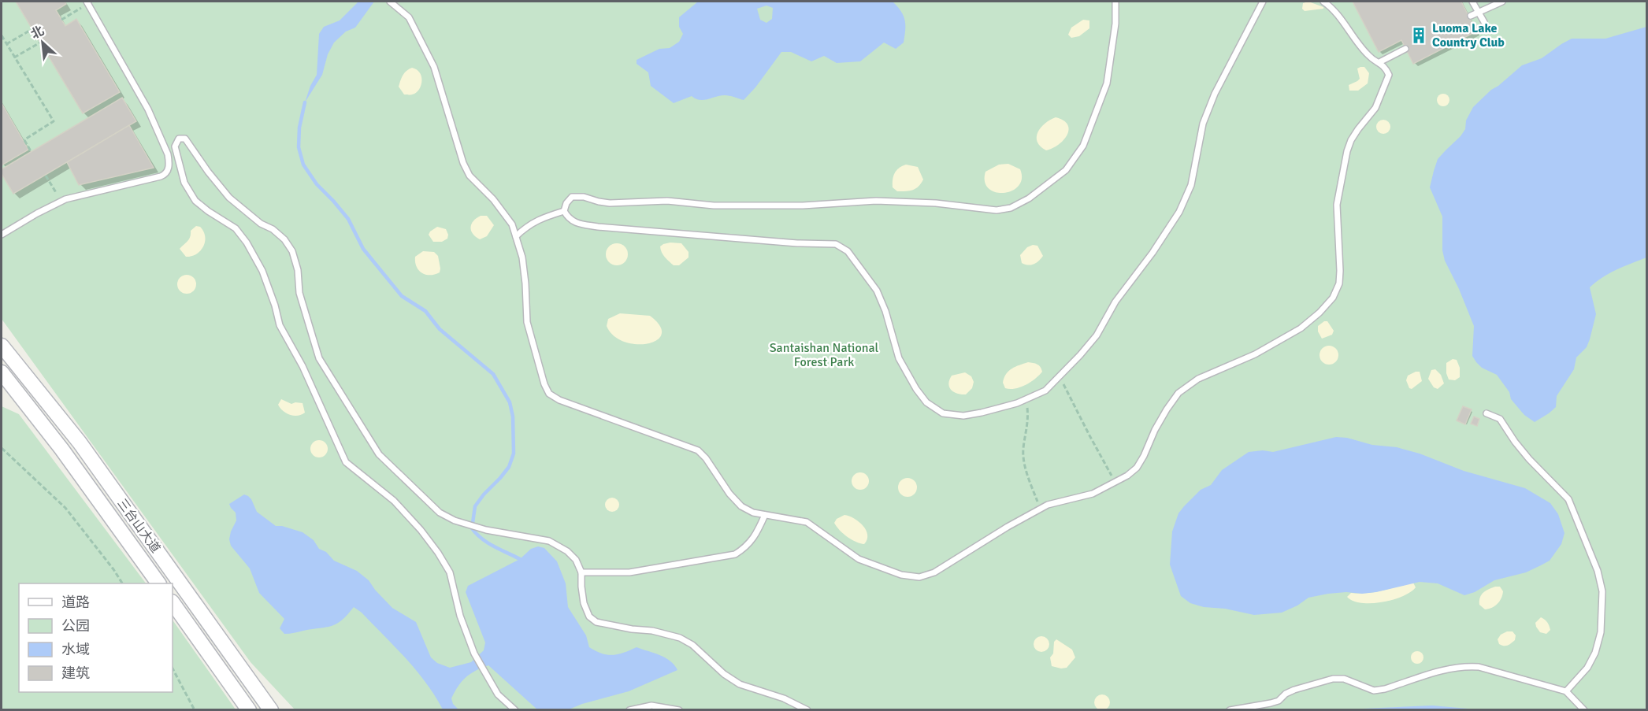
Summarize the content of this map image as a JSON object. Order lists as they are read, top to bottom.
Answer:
{
  "streets": {
    "main road": ["三台山大道"]
  },
  "parks": ["Santaishan National Forest Park"],
  "places": {
    "building": ["Luoma Lake Country Club"]
  },
  "legend": [
    "道路",
    "公园",
    "水域",
    "建筑"
  ],
  "north": "top left"
}
